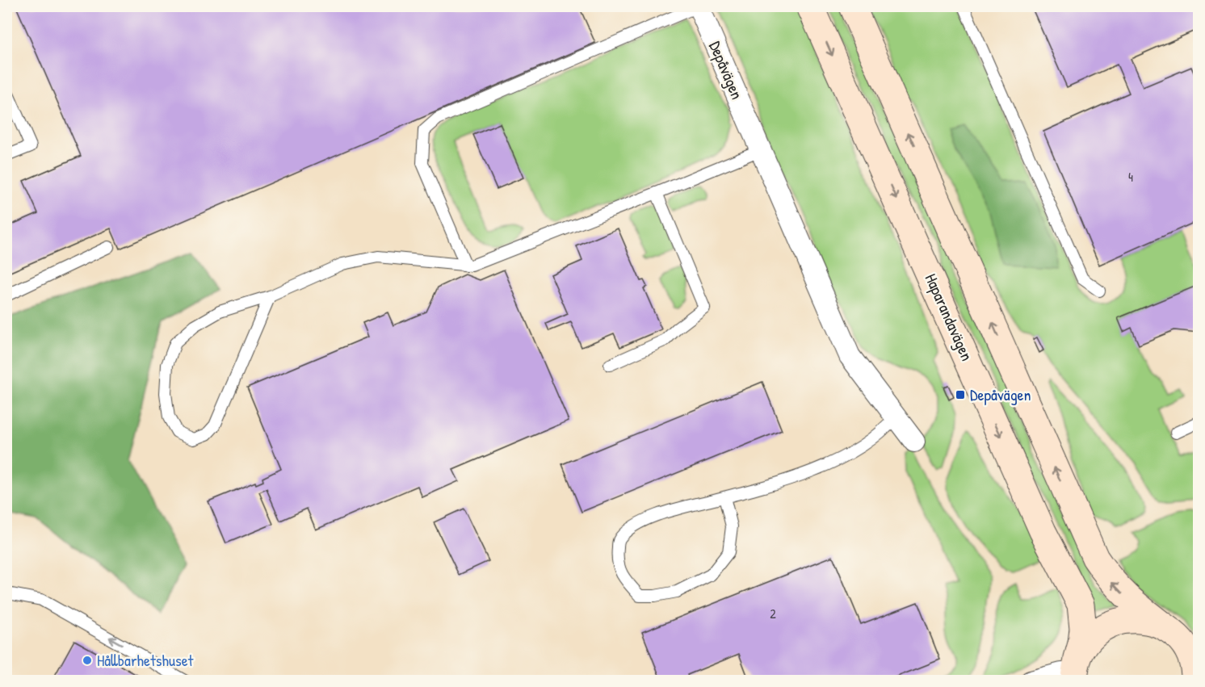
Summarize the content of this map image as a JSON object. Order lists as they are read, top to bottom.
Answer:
{
  "streets": {
    "main road": ["Haparandavägen"],
    "street": ["Depåvägen"]
  },
  "places": {
    "transit": ["Depåvägen"],
    "other": ["Hållbarhetshuset"]
  },
  "house_numbers": ["4", "2"]
}
